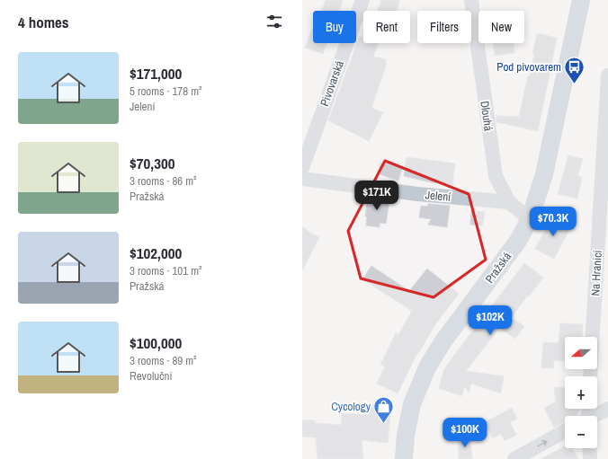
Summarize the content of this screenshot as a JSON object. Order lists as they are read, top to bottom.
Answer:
{
  "streets": {
    "main road": ["Pražská"],
    "street": [
      "Pivovarská",
      "Dlouhá",
      "Jelení",
      "Na Hranici"
    ]
  },
  "crossings": [
    ["Dlouhá", "Jelení"],
    ["Dlouhá", "Pražská"]
  ],
  "places": {
    "bus stop": ["Pod pivovarem"],
    "shop": ["Cycology"]
  },
  "north": "left",
  "page": {
    "heading": "4 homes",
    "chip": [
      "Buy",
      "Rent",
      "Filters",
      "New"
    ],
    "list": [
      {
        "name": "$171,000",
        "note": "5 rooms · 178 m² · Jelení"
      },
      {
        "name": "$70,300",
        "note": "3 rooms · 86 m² · Pražská"
      },
      {
        "name": "$102,000",
        "note": "3 rooms · 101 m² · Pražská"
      },
      {
        "name": "$100,000",
        "note": "3 rooms · 89 m² · Revoluční"
      }
    ],
    "price": [
      "$171K",
      "$70.3K",
      "$102K",
      "$100K"
    ],
    "map_buttons": ["+", "−"]
  }
}
